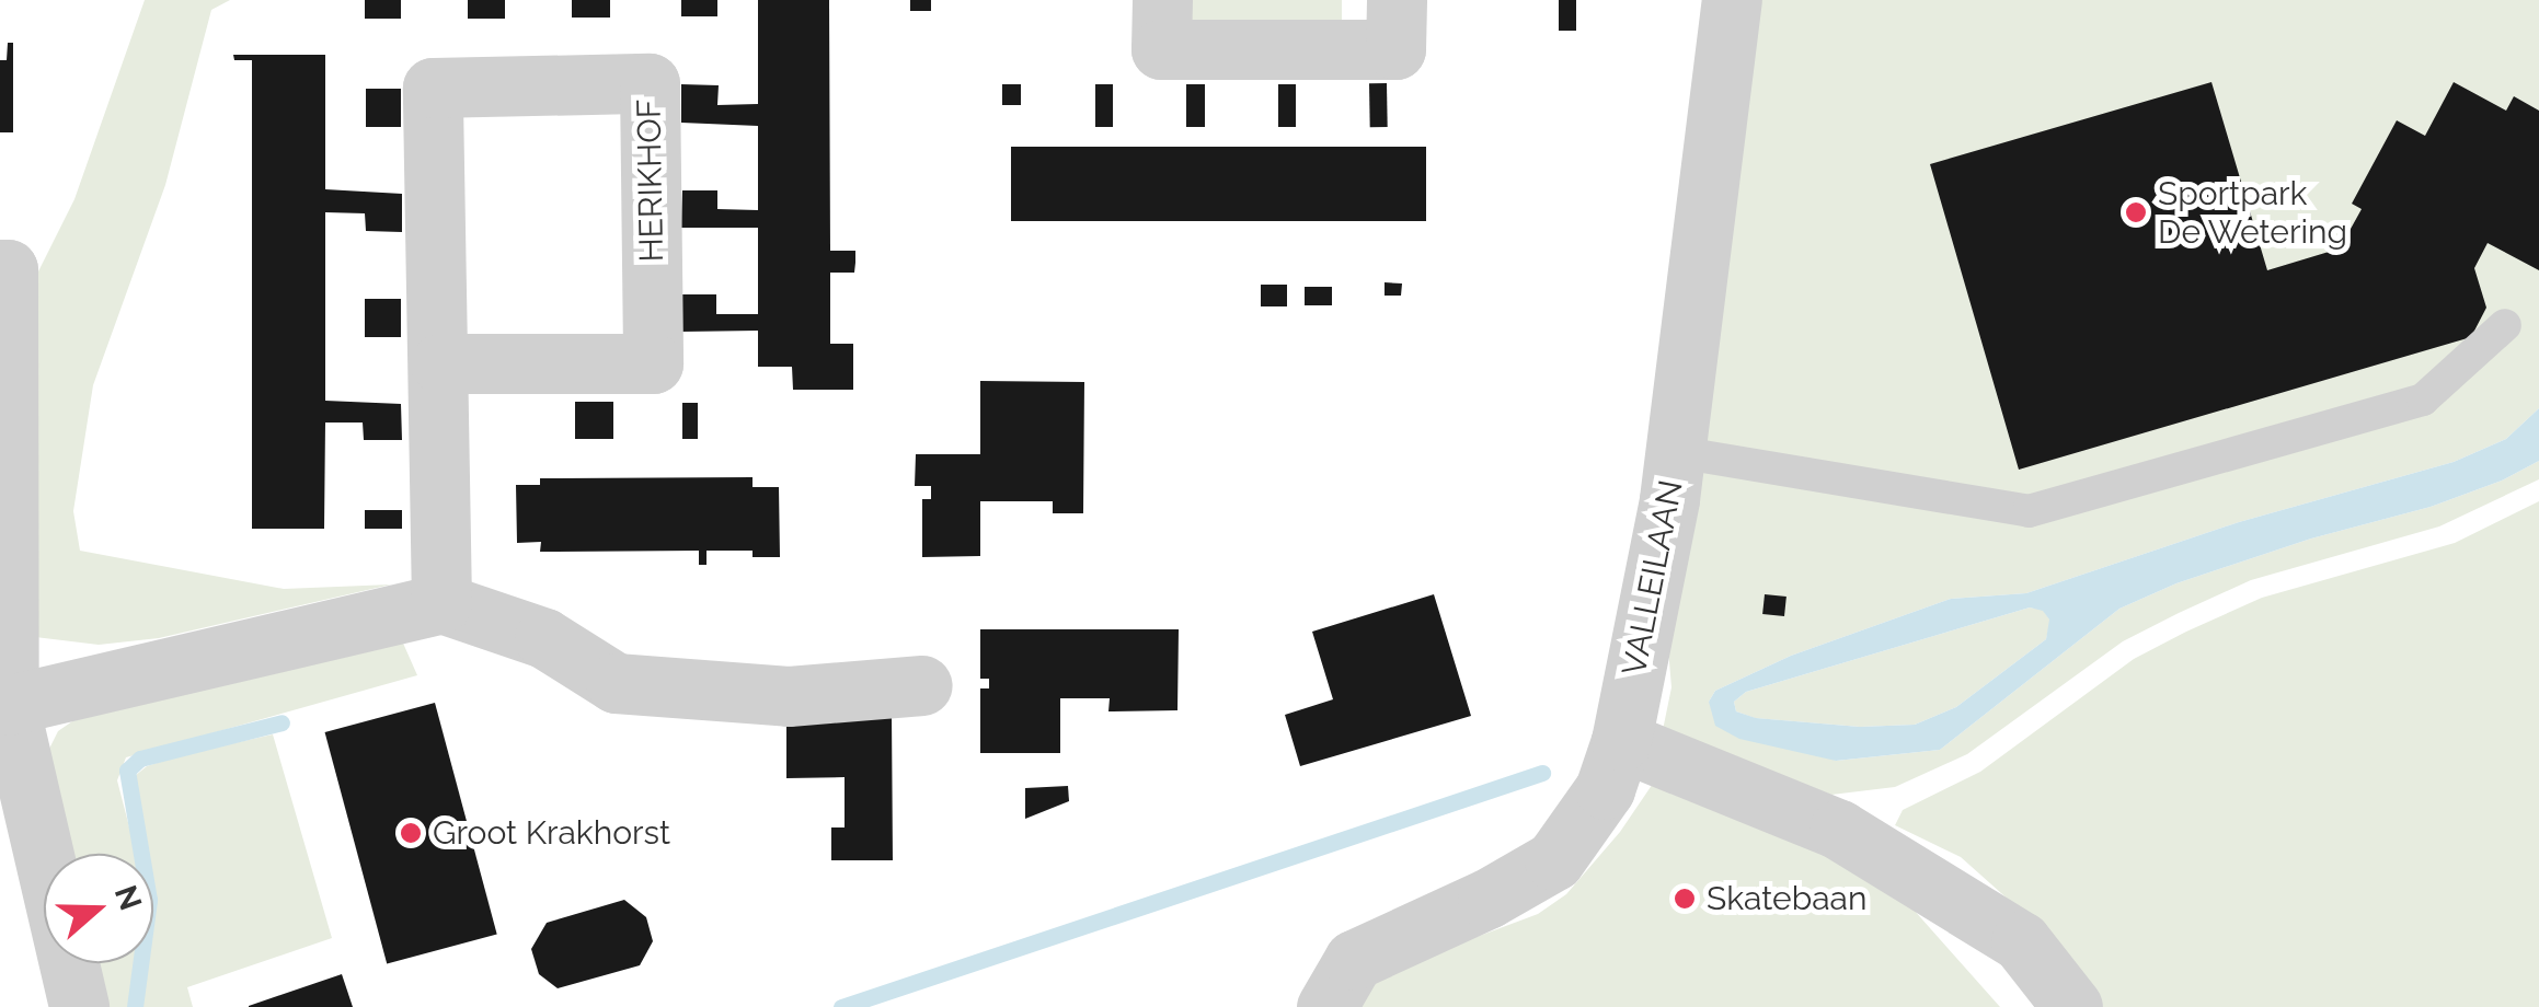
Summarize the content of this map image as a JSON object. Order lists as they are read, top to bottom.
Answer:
{
  "streets": {
    "street": ["HERIKHOF", "VALLEILAAN"]
  },
  "places": ["Sportpark De Wetering", "Groot Krakhorst", "Skatebaan"],
  "north": "right"
}
